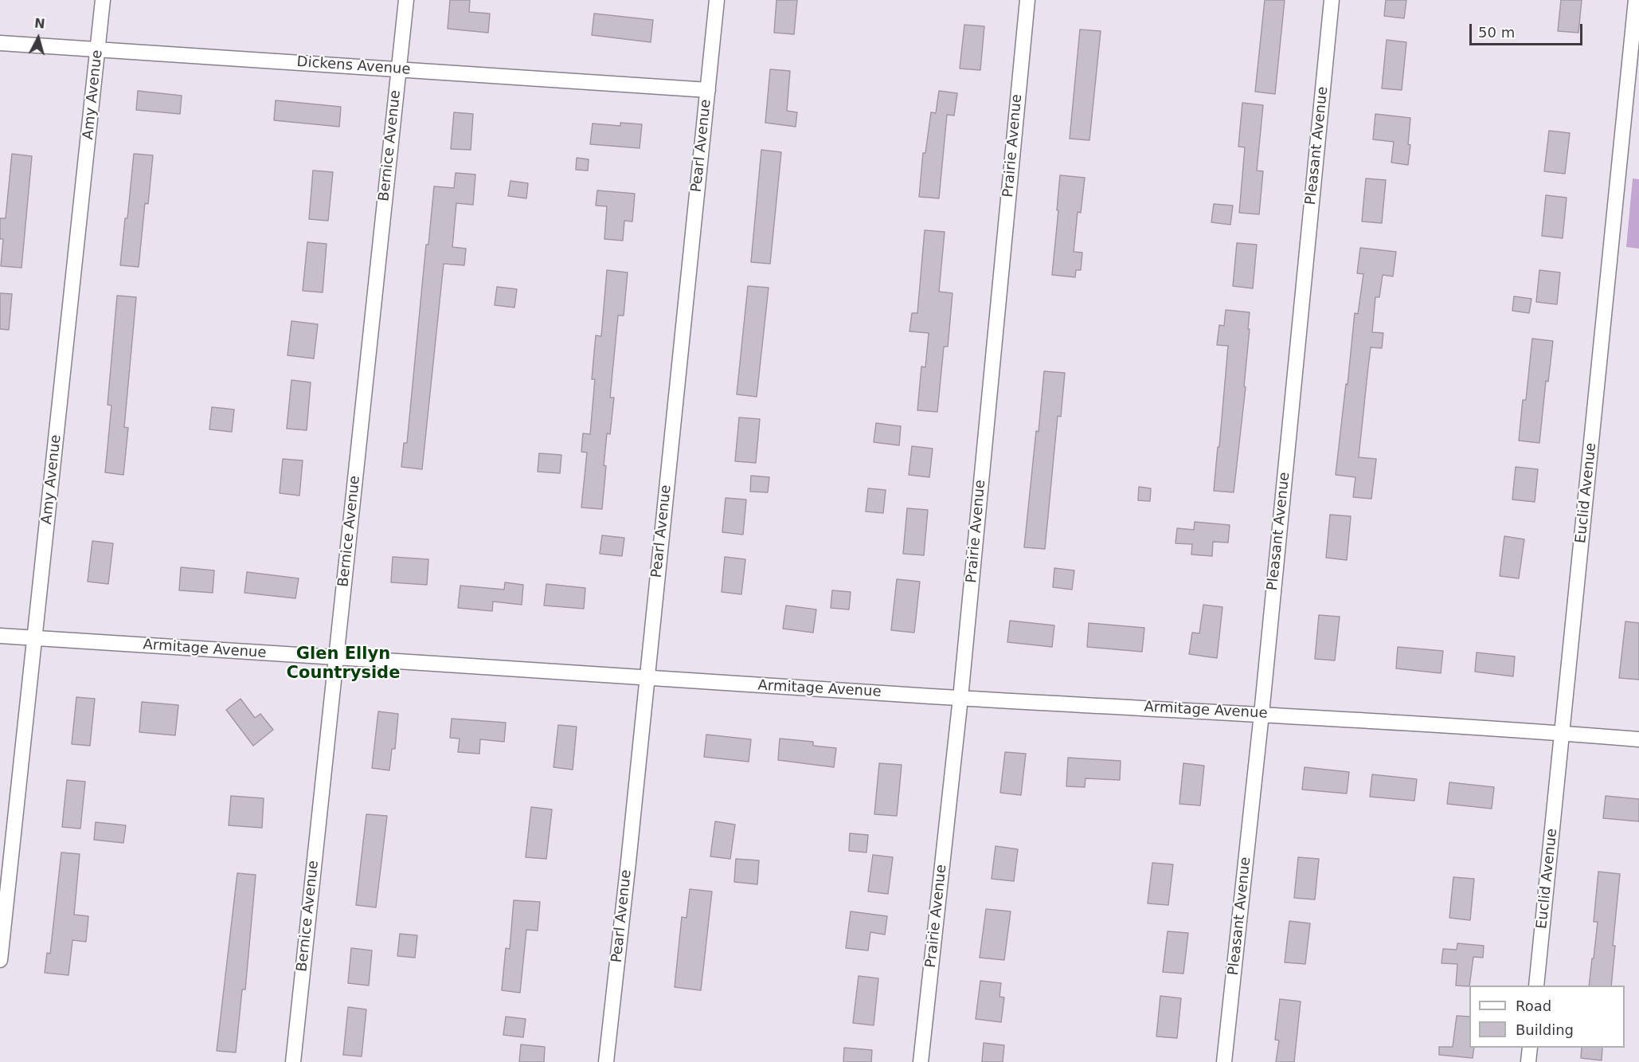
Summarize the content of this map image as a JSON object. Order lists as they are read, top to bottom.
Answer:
{
  "streets": {
    "street": [
      "Dickens Avenue",
      "Amy Avenue",
      "Bernice Avenue",
      "Pearl Avenue",
      "Prairie Avenue",
      "Pleasant Avenue",
      "Euclid Avenue",
      "Armitage Avenue"
    ]
  },
  "crossings": [
    ["Dickens Avenue", "Amy Avenue"],
    ["Dickens Avenue", "Bernice Avenue"],
    ["Dickens Avenue", "Pearl Avenue"],
    ["Amy Avenue", "Armitage Avenue"],
    ["Bernice Avenue", "Armitage Avenue"],
    ["Pearl Avenue", "Armitage Avenue"],
    ["Prairie Avenue", "Armitage Avenue"],
    ["Pleasant Avenue", "Armitage Avenue"],
    ["Euclid Avenue", "Armitage Avenue"]
  ],
  "districts": ["Glen Ellyn Countryside"],
  "legend": ["Road", "Building"],
  "scale_bar": "50 m",
  "north": "top"
}
